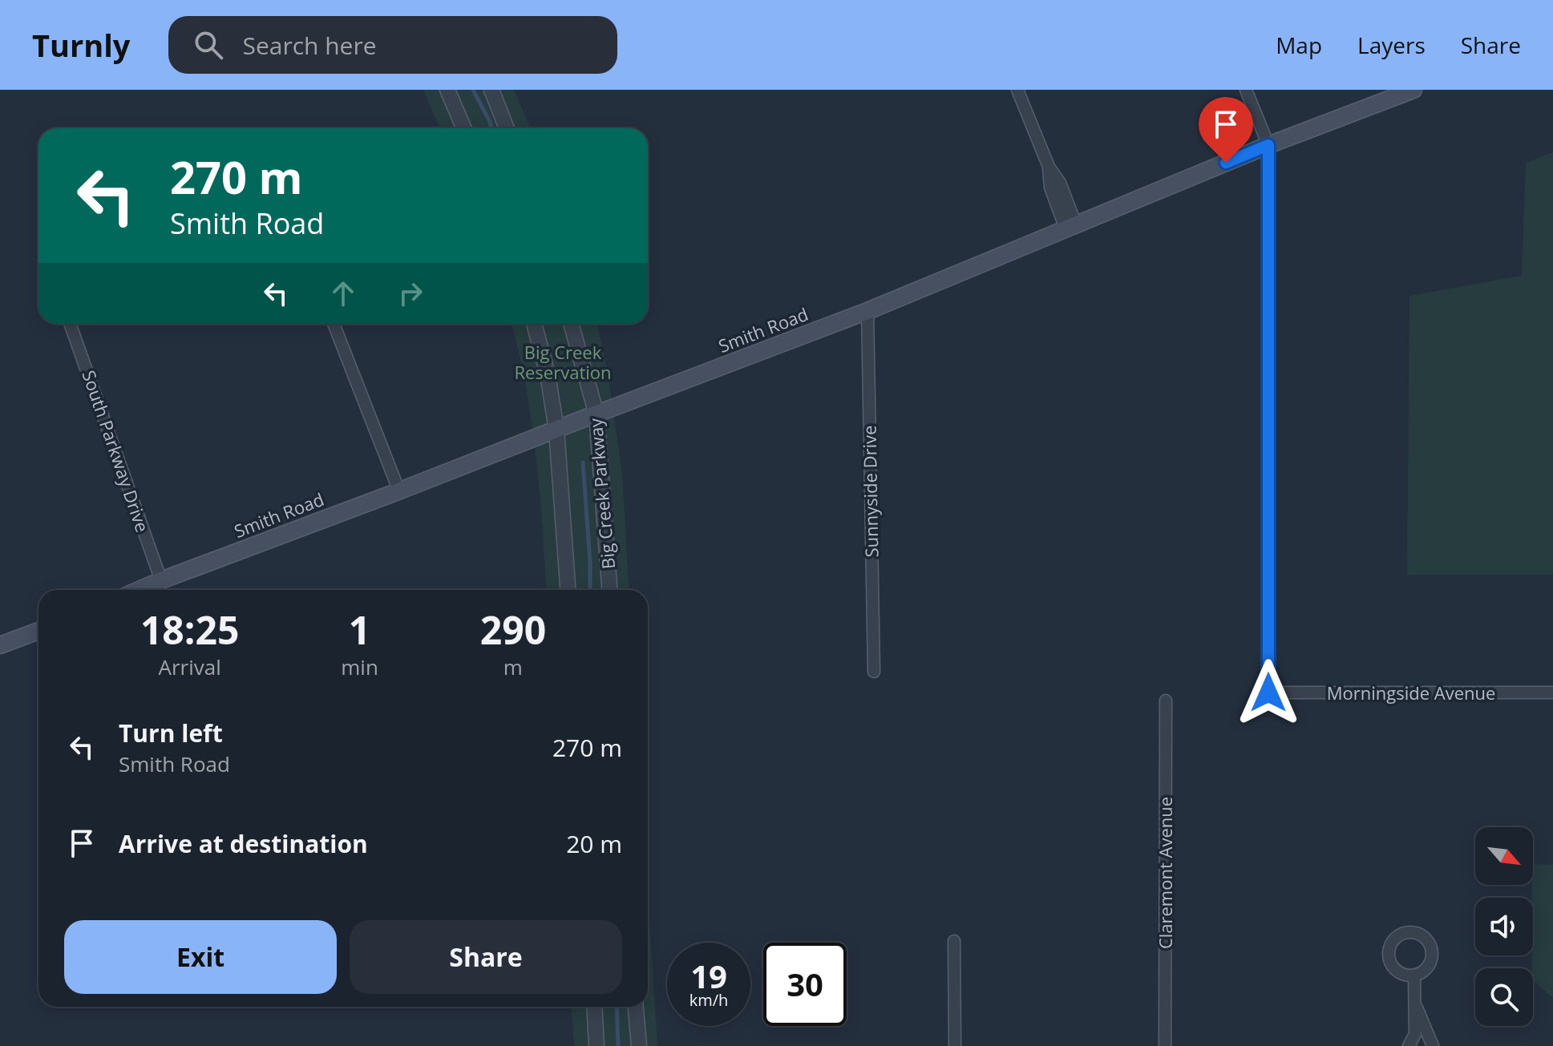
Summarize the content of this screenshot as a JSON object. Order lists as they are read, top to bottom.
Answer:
{
  "streets": {
    "main road": ["Smith Road"],
    "street": [
      "South Parkway Drive",
      "Sunnyside Drive",
      "Big Creek Parkway",
      "Morningside Avenue",
      "Claremont Avenue"
    ]
  },
  "crossings": [
    ["Smith Road", "South Parkway Drive"],
    ["Smith Road", "Sunnyside Drive"],
    ["Smith Road", "Big Creek Parkway"],
    ["Smith Road", "Morningside Avenue"]
  ],
  "parks": ["Big Creek Reservation"],
  "north": "bottom right",
  "page": {
    "header": "Turnly",
    "search": "Search here",
    "nav": ["Map", "Layers", "Share"],
    "turn": ["270 m", "Smith Road"],
    "eta": [
      "18:25",
      "Arrival",
      "1",
      "min",
      "290",
      "m"
    ],
    "list": [
      {
        "name": "Turn left",
        "note": "Smith Road",
        "value": "270 m"
      },
      {
        "name": "Arrive at destination",
        "value": "20 m"
      }
    ],
    "buttons": ["Exit", "Share"],
    "speed": "19 km/h",
    "limit": "30"
  }
}
